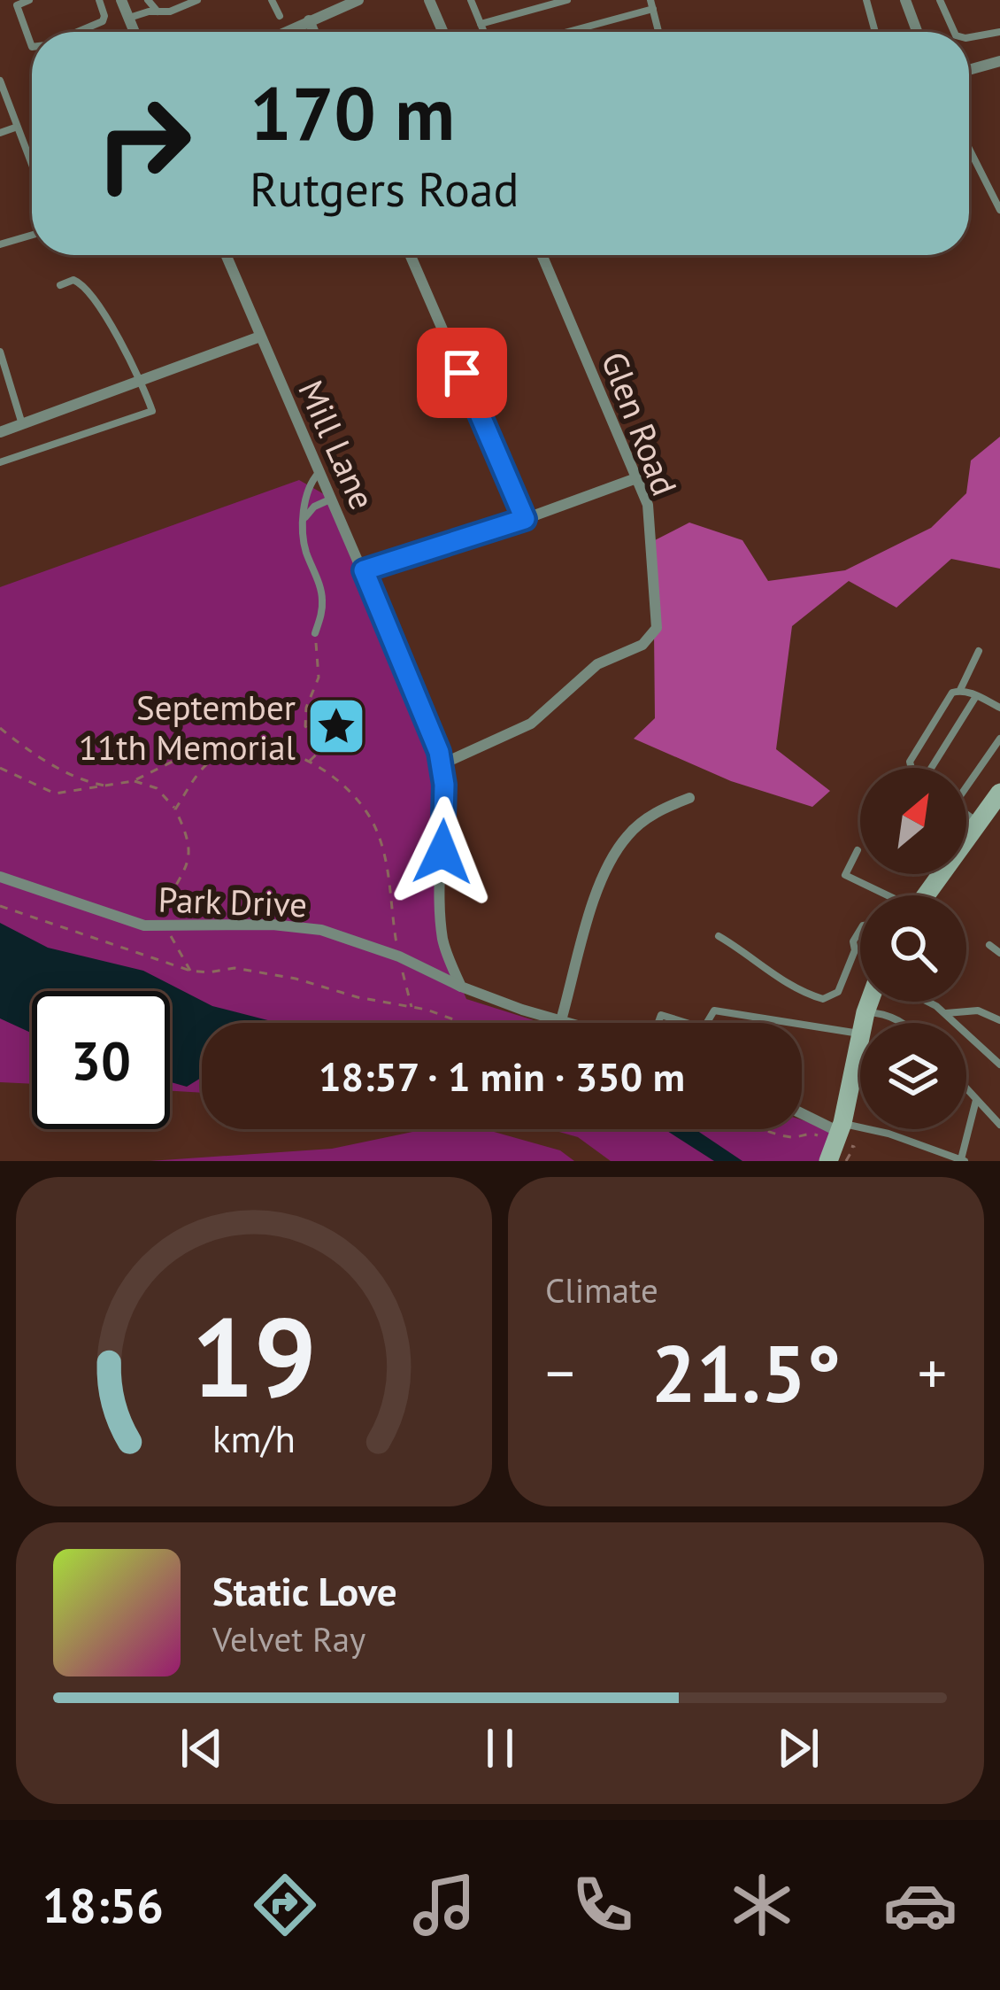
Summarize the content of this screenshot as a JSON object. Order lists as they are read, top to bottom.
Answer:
{
  "streets": {
    "street": ["Glen Road", "Mill Lane", "Park Drive"]
  },
  "crossings": [
    ["Glen Road", "Mill Lane"],
    ["Mill Lane", "Park Drive"]
  ],
  "places": {
    "place": ["September 11th Memorial"]
  },
  "north": "top right",
  "page": {
    "turn": ["170 m", "Rutgers Road"],
    "limit": "30",
    "trip": "18:57 · 1 min · 350 m",
    "tile": "Climate",
    "heat": ["−", "21.5°", "+"],
    "song": ["Static Love", "Velvet Ray"],
    "tabs": "18:56",
    "gauge": ["19", "km/h"]
  }
}
